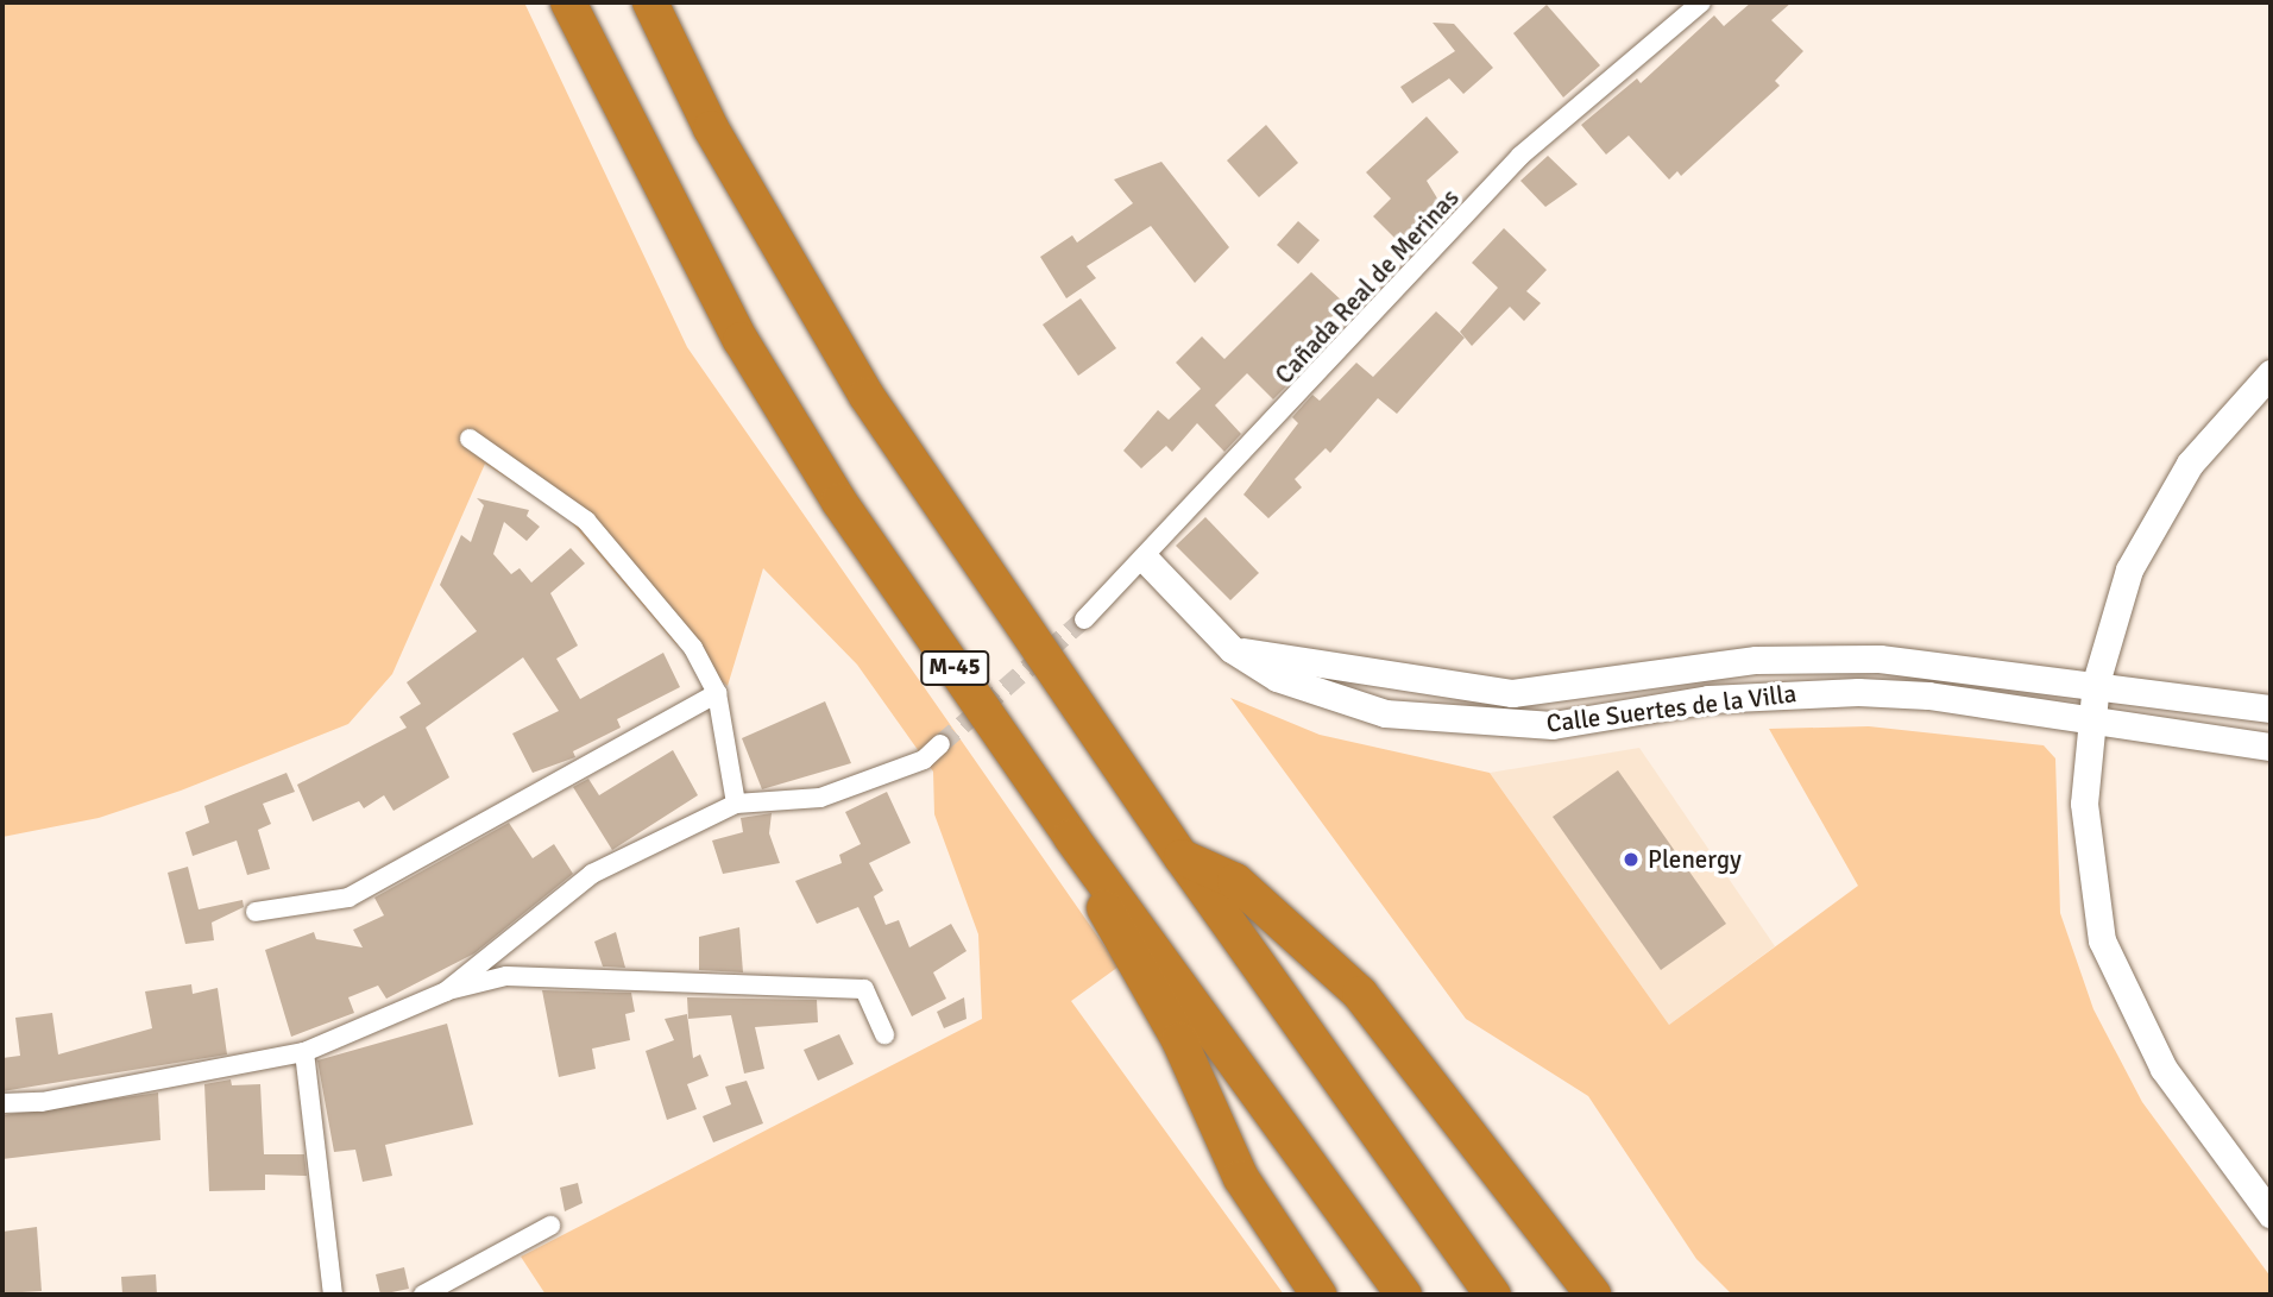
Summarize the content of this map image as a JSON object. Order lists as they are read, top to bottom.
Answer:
{
  "streets": {
    "highway": ["M-45"],
    "main road": ["Calle Suertes de la Villa"],
    "street": ["Cañada Real de Merinas"]
  },
  "crossings": [
    ["Cañada Real de Merinas", "Calle Suertes de la Villa"]
  ],
  "places": ["Plenergy"]
}
